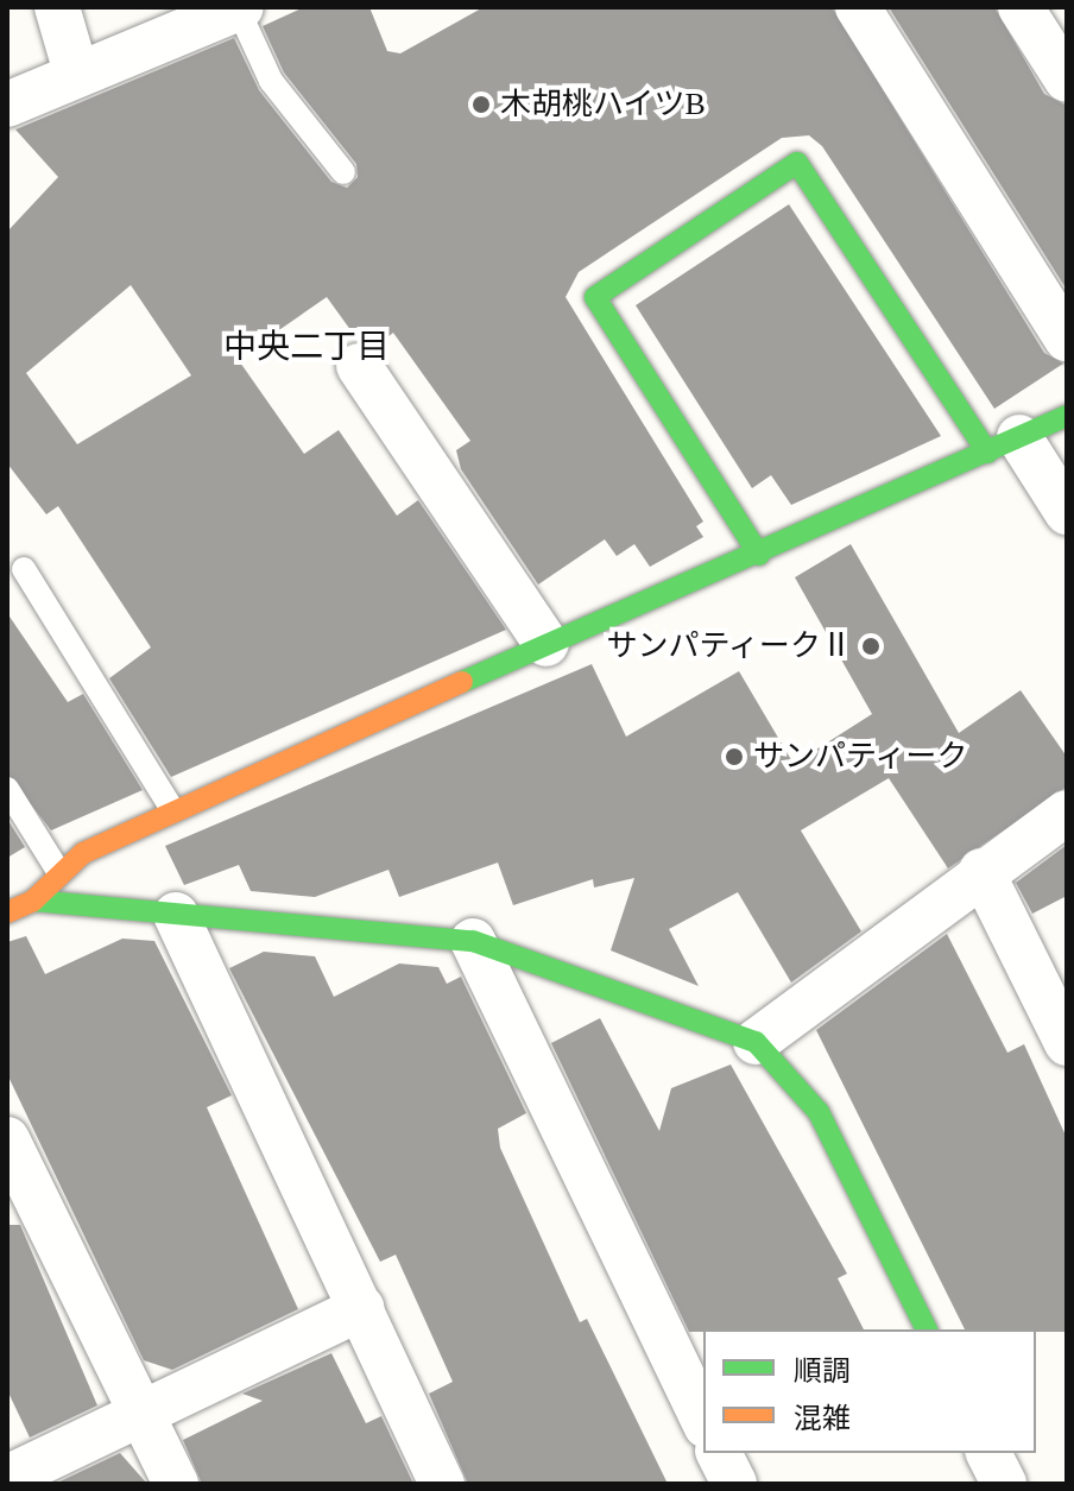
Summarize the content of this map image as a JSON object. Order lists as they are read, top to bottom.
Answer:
{
  "districts": ["中央二丁目"],
  "places": ["木胡桃ハイツB", "サンパティークⅡ", "サンパティーク"],
  "legend": ["順調", "混雑"]
}
